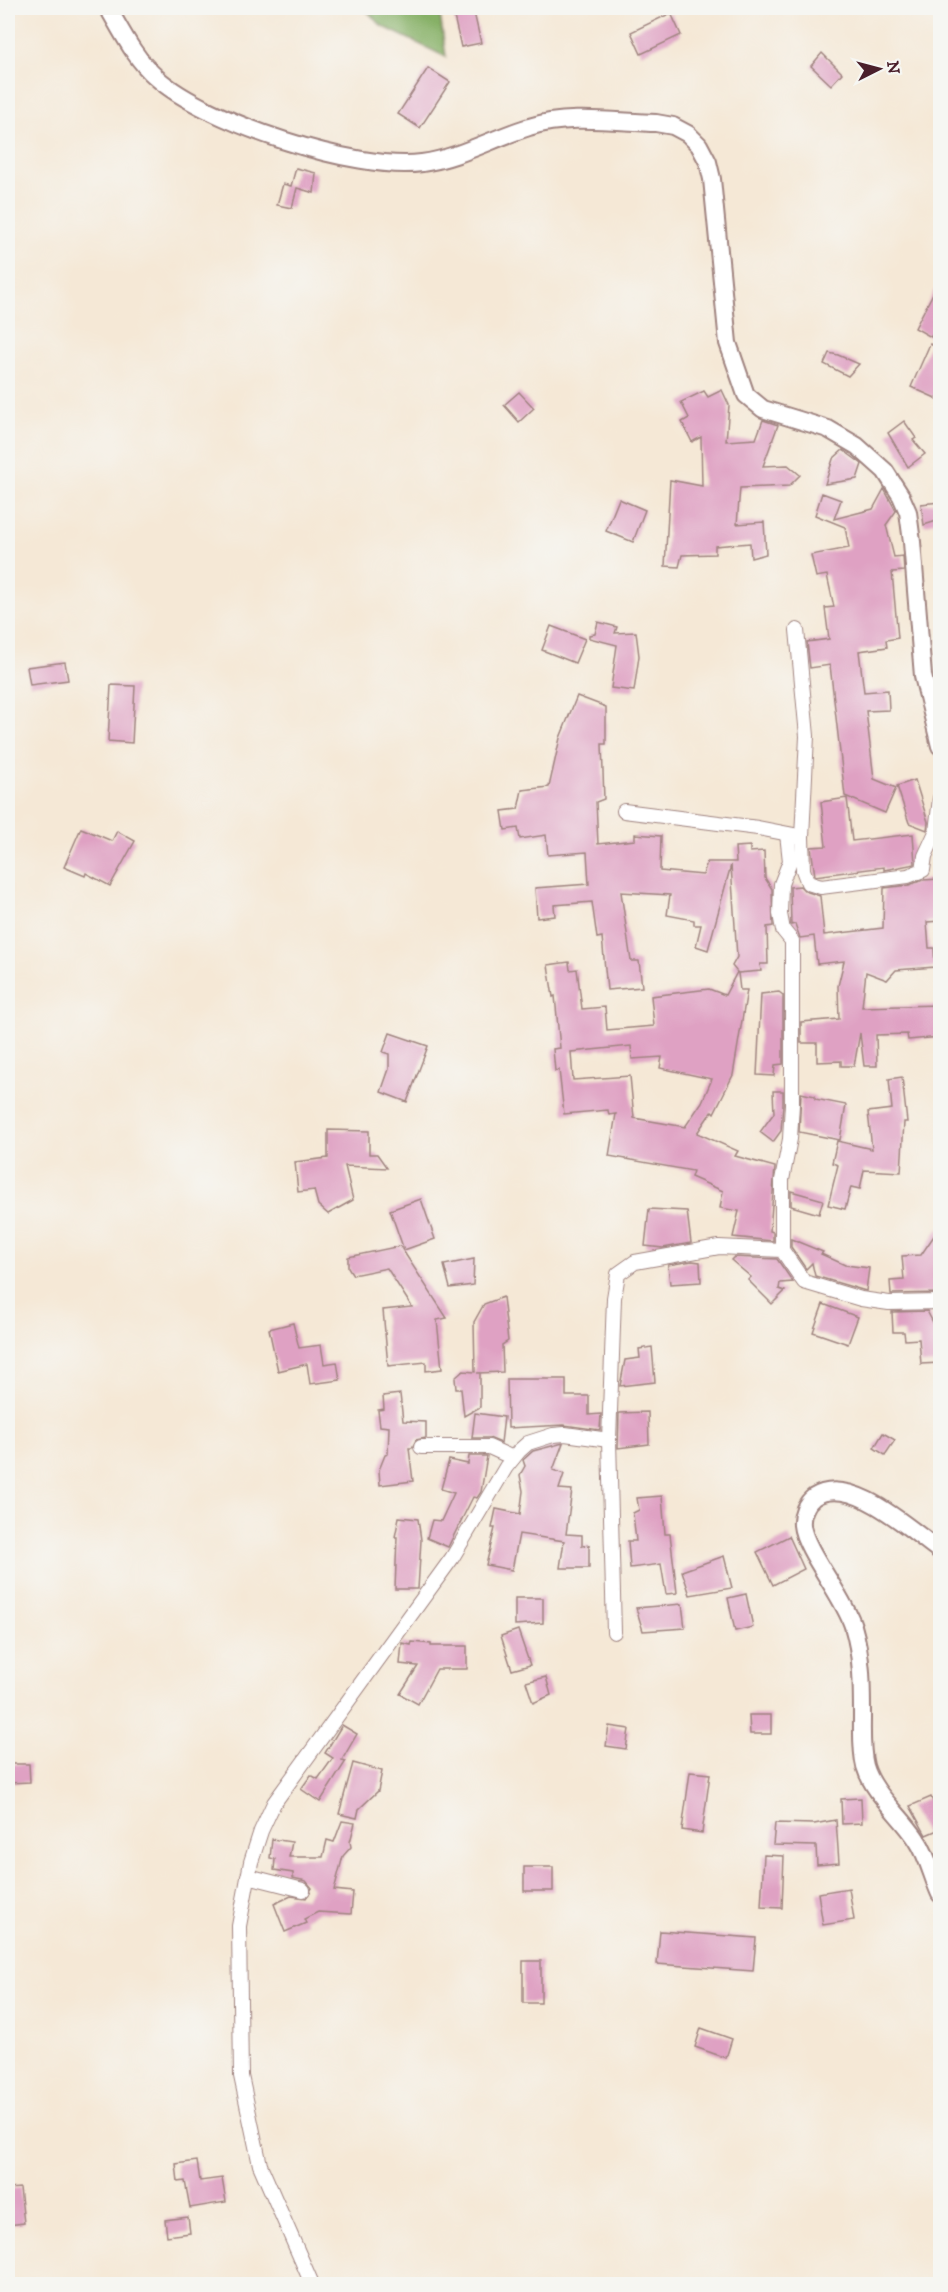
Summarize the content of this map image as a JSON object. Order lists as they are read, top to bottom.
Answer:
{
  "north": "right"
}
